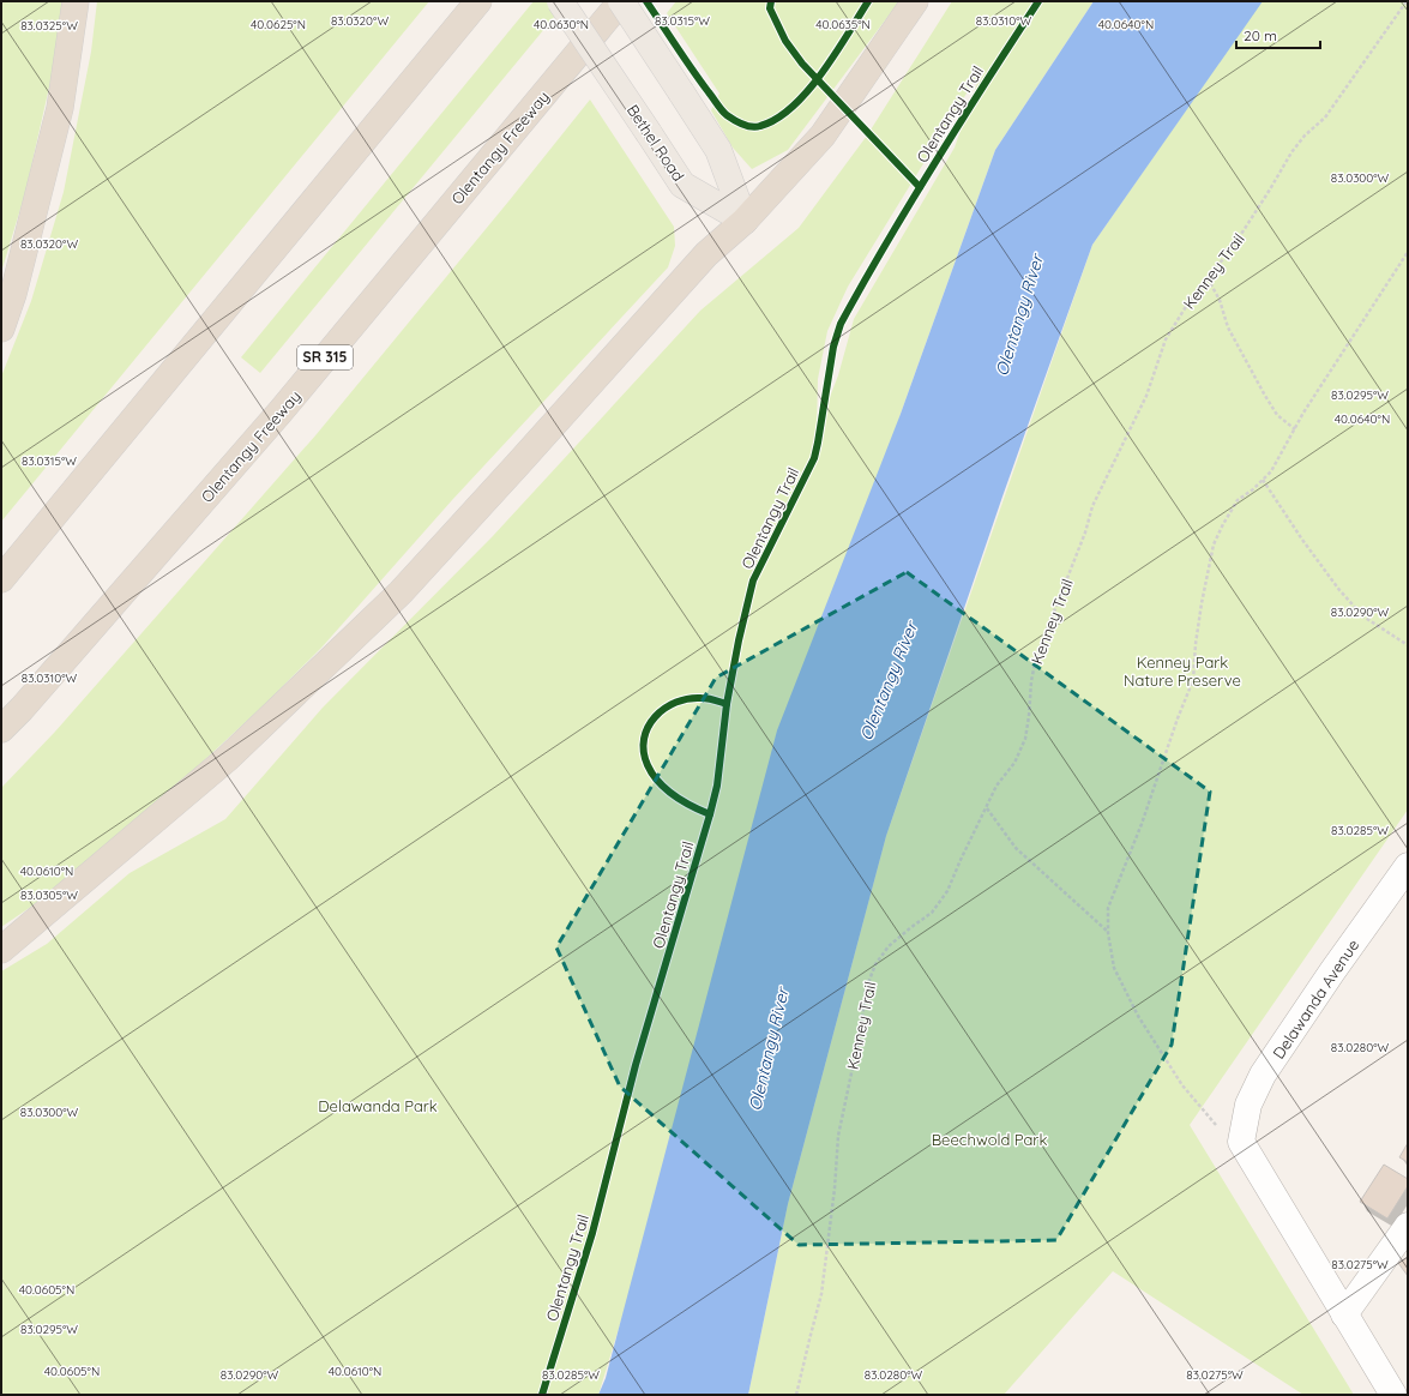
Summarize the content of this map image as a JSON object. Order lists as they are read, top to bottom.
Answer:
{
  "streets": {
    "highway": ["Olentangy Freeway", "SR 315"],
    "main road": ["Bethel Road"],
    "street": ["Delawanda Avenue"],
    "path": ["Kenney Trail"],
    "cycle path": ["Olentangy Trail"]
  },
  "water": ["Olentangy River"],
  "parks": ["Kenney Park Nature Preserve", "Delawanda Park", "Beechwold Park"],
  "scale_bar": "20 m",
  "coordinates": [
    "83.0315°W",
    "83.0320°W",
    "83.0310°W",
    "40.0625°N",
    "40.0630°N",
    "40.0635°N",
    "40.0640°N",
    "83.0325°W",
    "83.0300°W",
    "83.0295°W",
    "83.0290°W",
    "83.0285°W",
    "40.0610°N",
    "83.0305°W",
    "83.0280°W",
    "83.0275°W",
    "40.0605°N"
  ]
}
